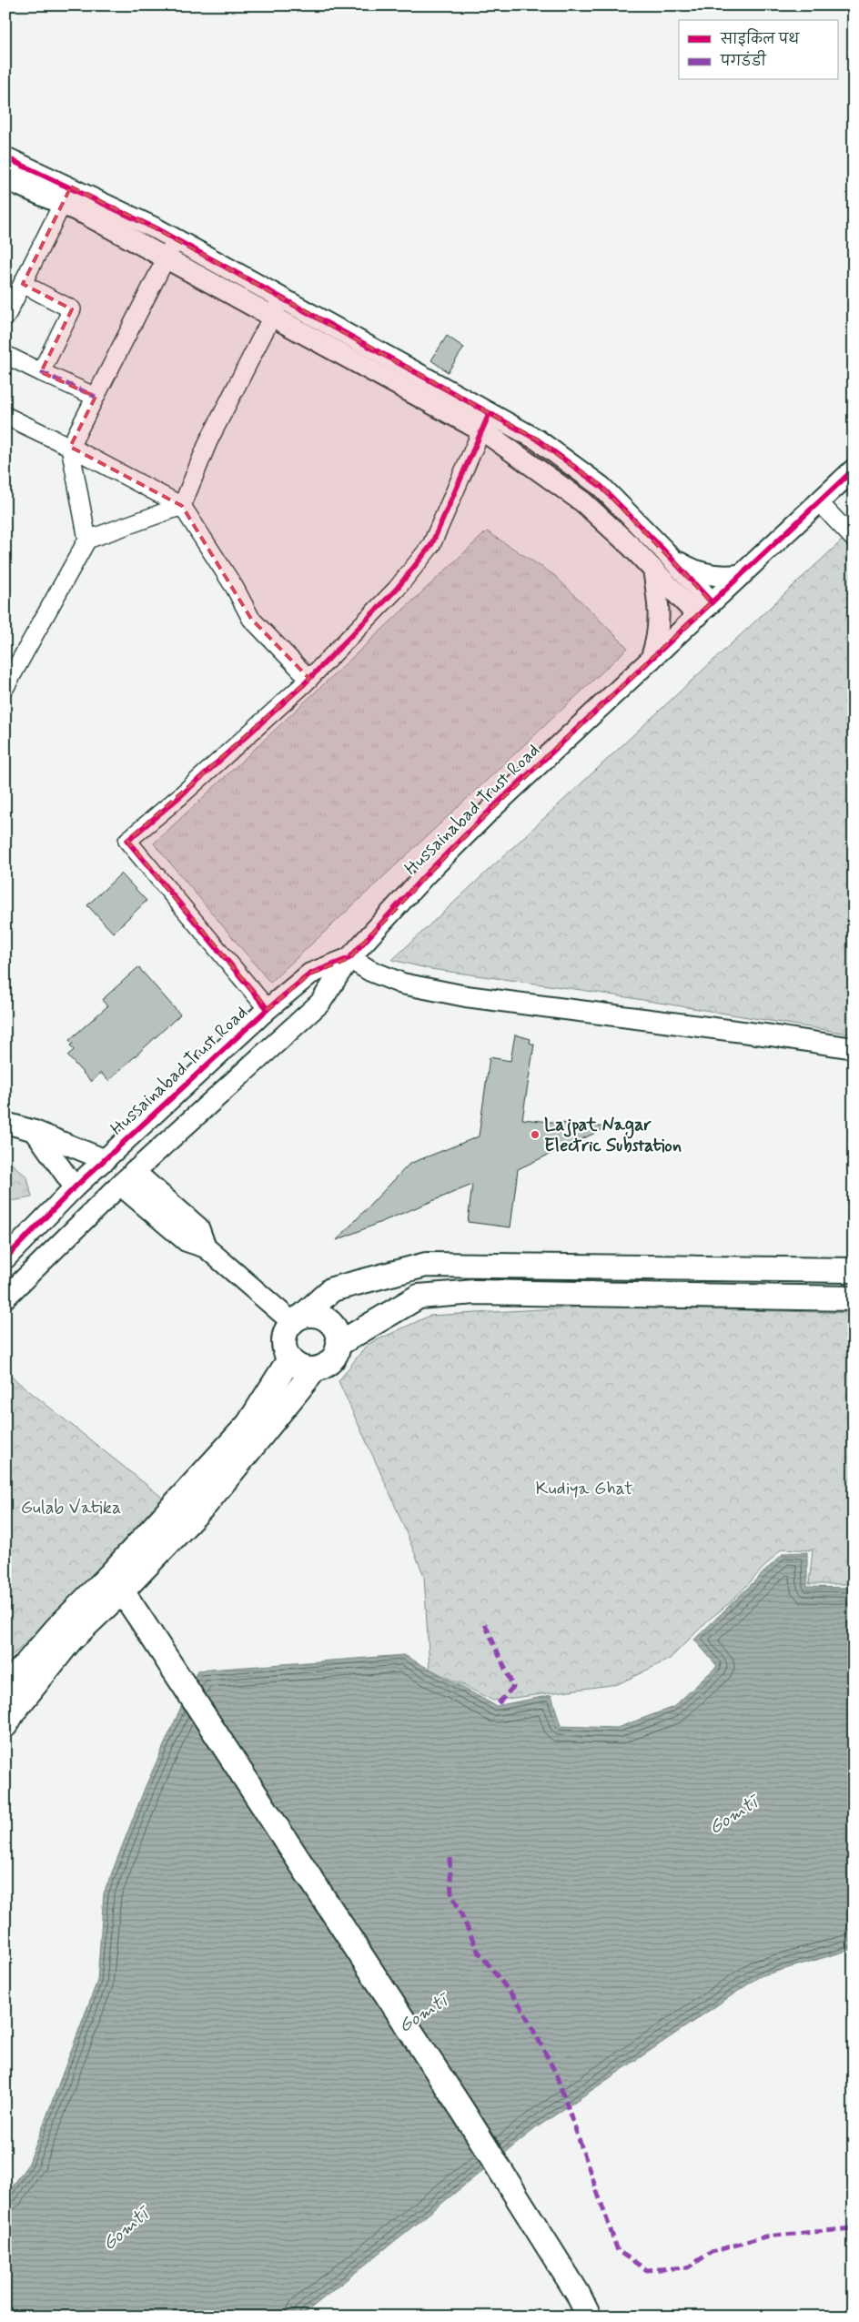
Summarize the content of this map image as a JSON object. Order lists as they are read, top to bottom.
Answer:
{
  "streets": {
    "street": ["Hussainabad Trust Road"]
  },
  "water": ["Gomtī"],
  "parks": ["Kudiya Ghat", "Gulab Vatika"],
  "places": ["Lajpat Nagar Electric Substation"],
  "legend": ["साइकिल पथ", "पगडंडी"]
}
